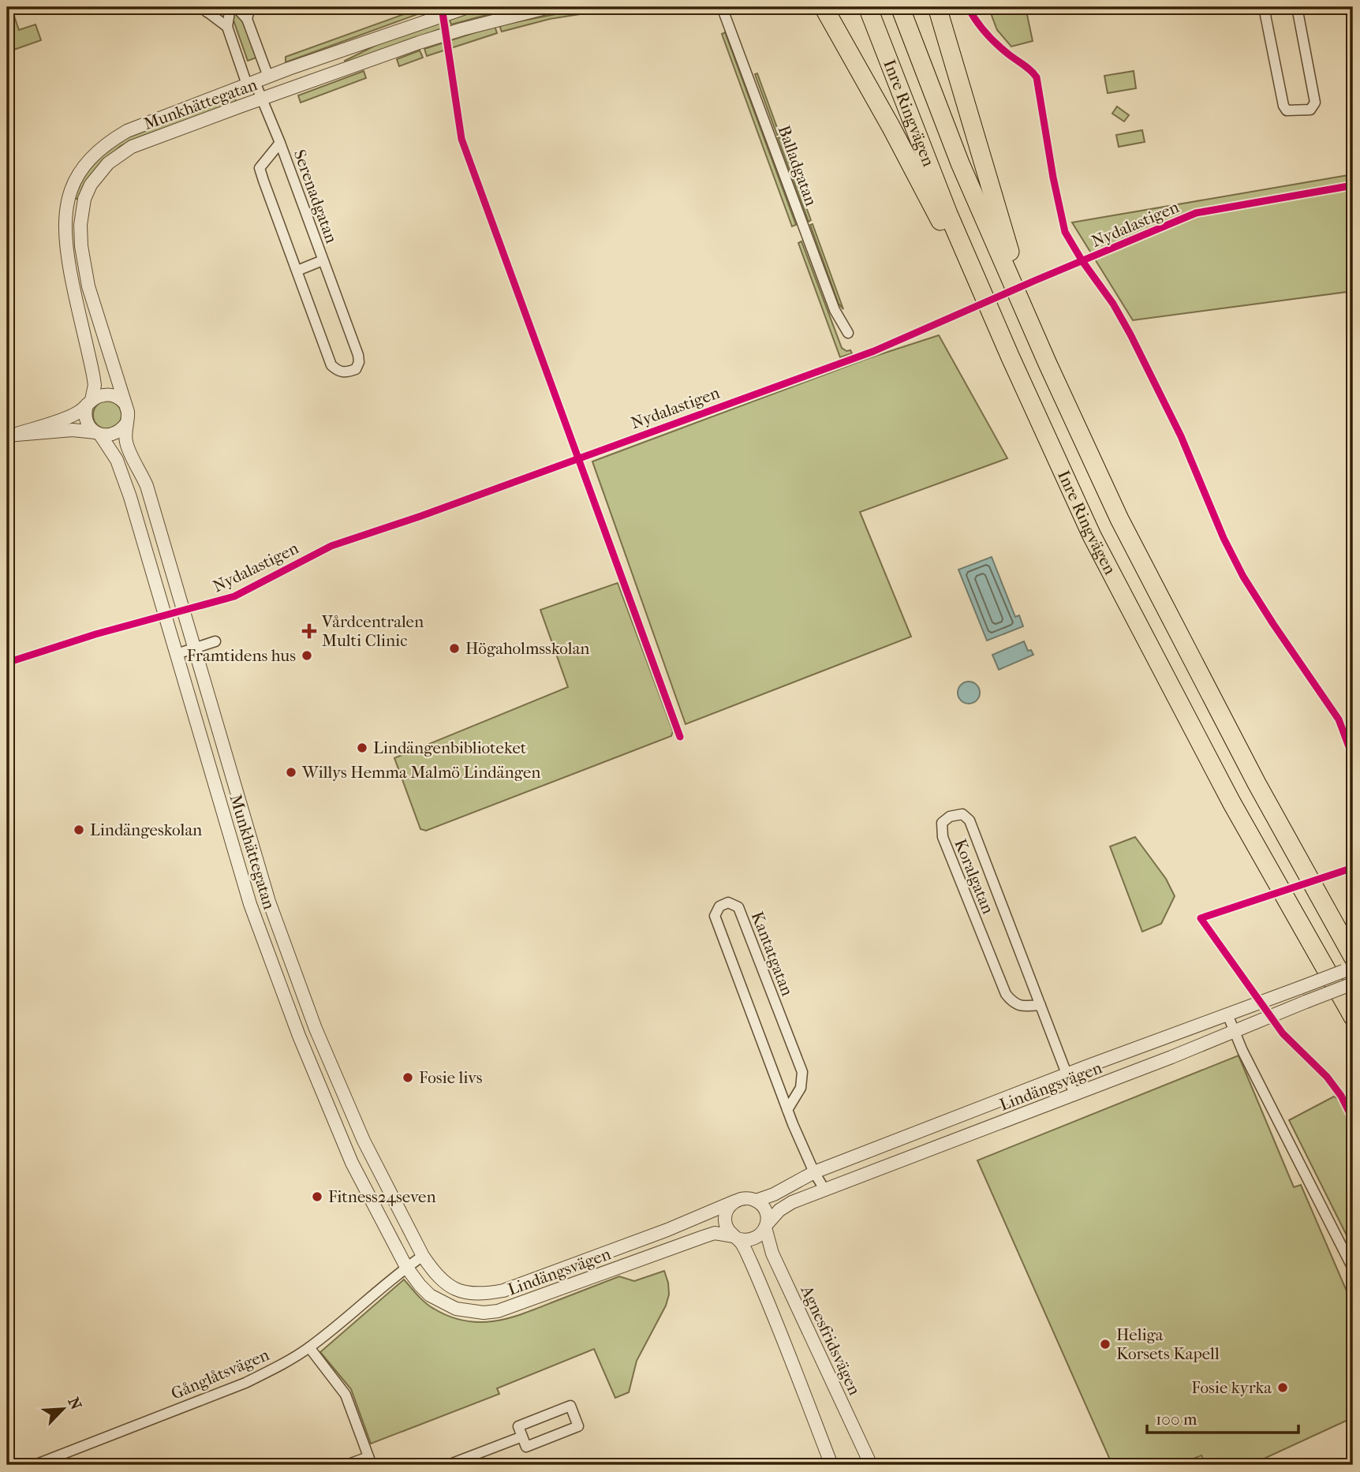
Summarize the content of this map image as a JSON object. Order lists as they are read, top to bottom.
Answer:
{
  "streets": {
    "highway": ["Inre Ringvägen"],
    "street": [
      "Munkhättegatan",
      "Balladgatan",
      "Serenadgatan",
      "Koralgatan",
      "Kantatgatan",
      "Lindängsvägen",
      "Agnesfridsvägen",
      "Gånglåtsvägen"
    ],
    "cycle path": ["Nydalastigen"]
  },
  "crossings": [
    ["Munkhättegatan", "Serenadgatan"],
    ["Munkhättegatan", "Lindängsvägen"],
    ["Munkhättegatan", "Gånglåtsvägen"],
    ["Inre Ringvägen", "Lindängsvägen"],
    ["Koralgatan", "Lindängsvägen"],
    ["Kantatgatan", "Lindängsvägen"],
    ["Lindängsvägen", "Agnesfridsvägen"],
    ["Lindängsvägen", "Gånglåtsvägen"]
  ],
  "places": {
    "health": ["Vårdcentralen Multi Clinic"],
    "other": [
      "Högaholmsskolan",
      "Framtidens hus",
      "Lindängenbiblioteket",
      "Willys Hemma Malmö Lindängen",
      "Lindängeskolan",
      "Fosie livs",
      "Fitness24seven",
      "Heliga Korsets Kapell",
      "Fosie kyrka"
    ]
  },
  "scale_bar": "100 m",
  "north": "top right"
}
